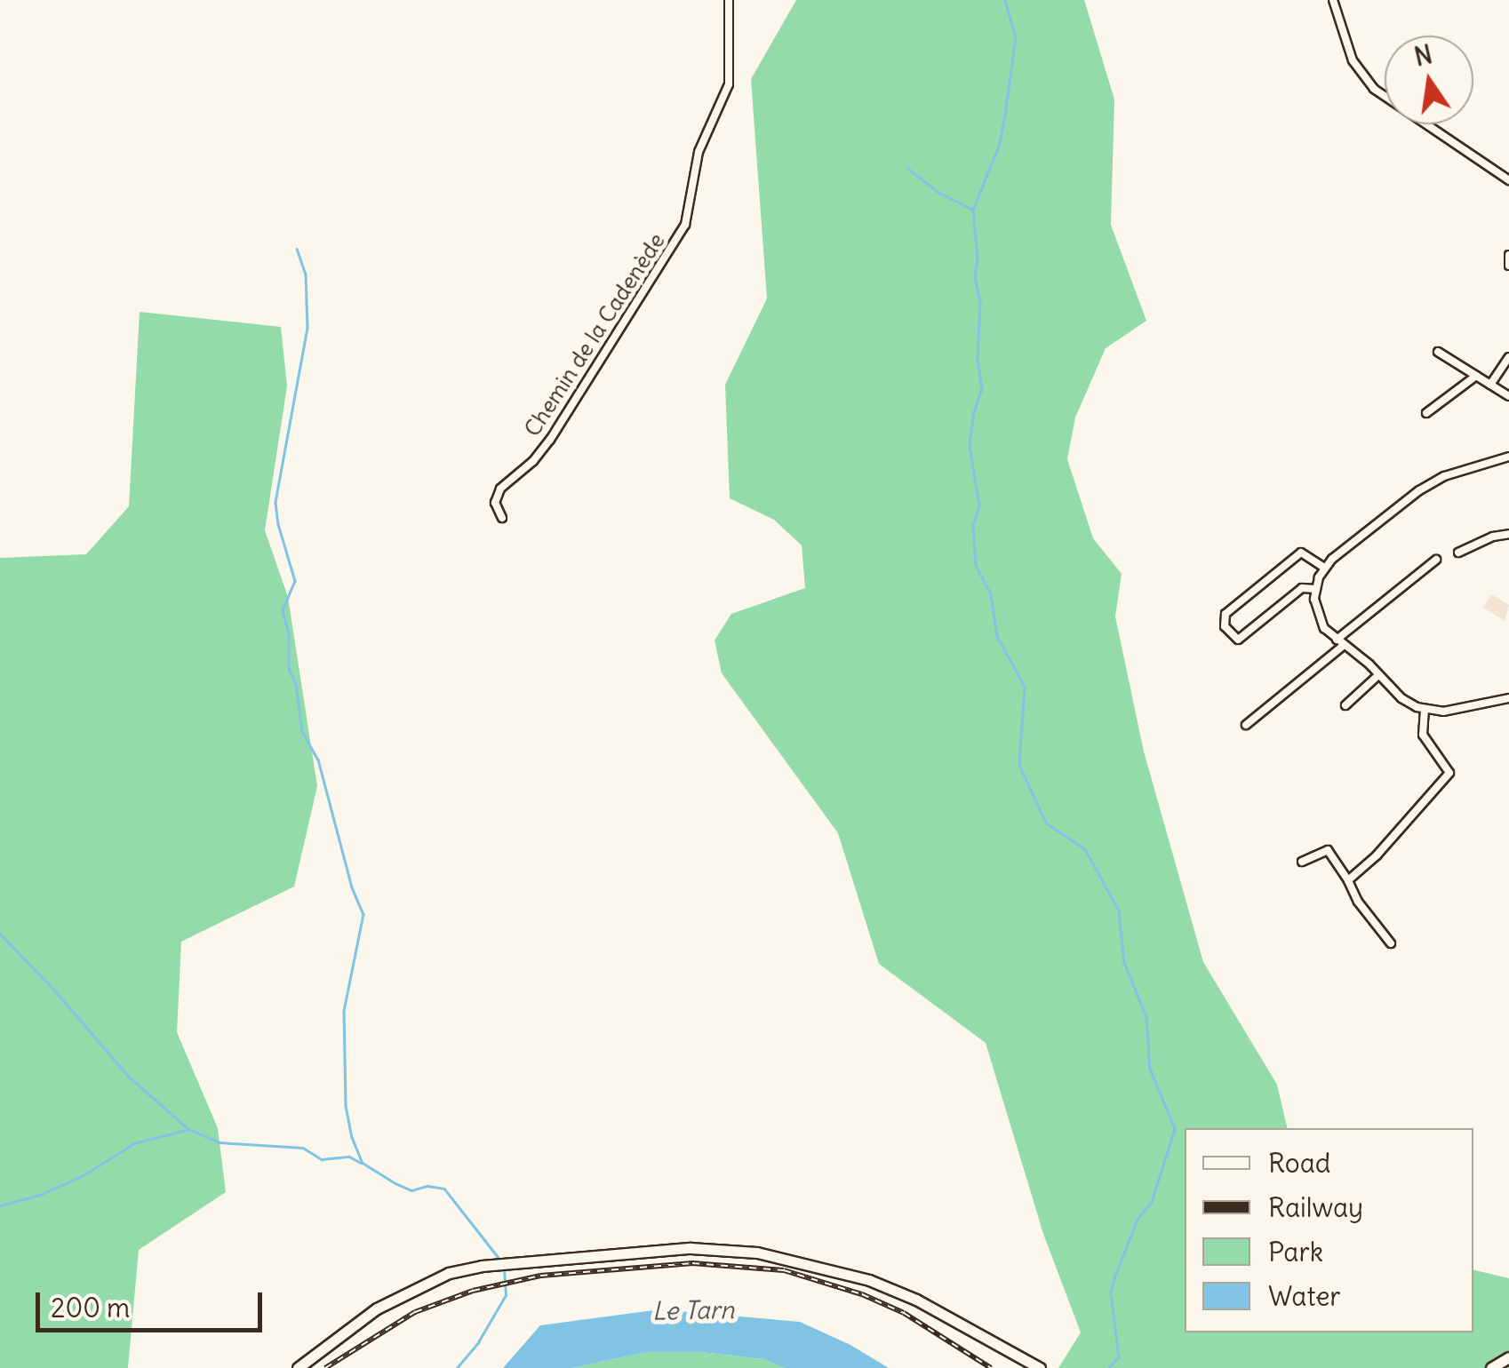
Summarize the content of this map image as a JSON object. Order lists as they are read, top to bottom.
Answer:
{
  "streets": {
    "street": ["Chemin de la Cadenède"]
  },
  "water": ["Le Tarn"],
  "legend": [
    "Road",
    "Railway",
    "Park",
    "Water"
  ],
  "scale_bar": "200 m",
  "north": "top"
}
